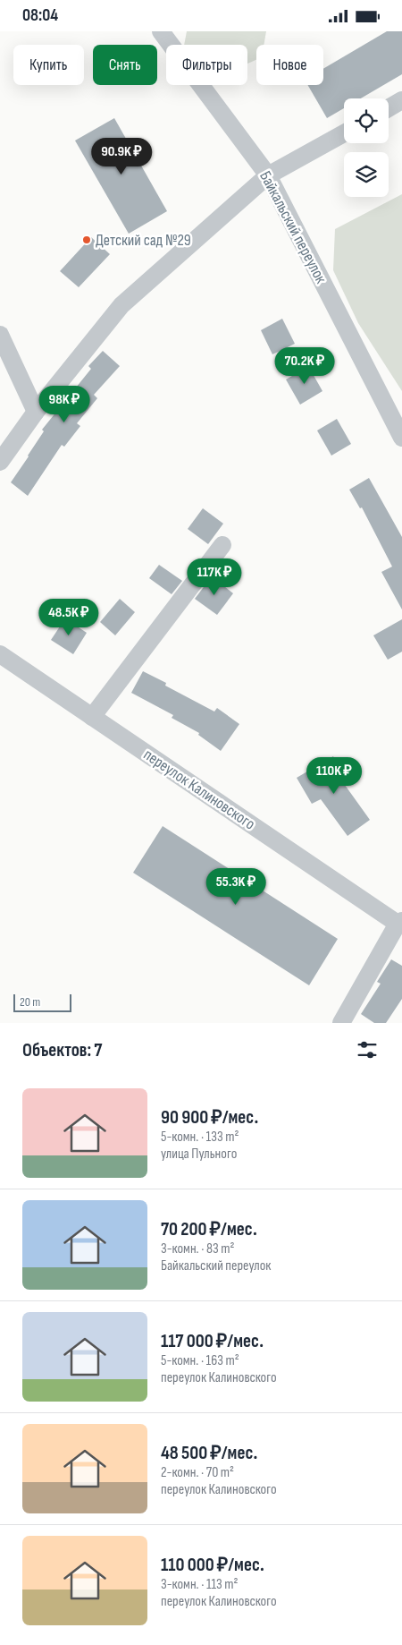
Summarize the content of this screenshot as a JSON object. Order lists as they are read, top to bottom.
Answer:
{
  "streets": {
    "street": ["Байкальский переулок", "переулок Калиновского"]
  },
  "places": ["Детский сад №29"],
  "scale_bar": "20 m",
  "page": {
    "status": "08:04",
    "chip": [
      "Купить",
      "Снять",
      "Фильтры",
      "Новое"
    ],
    "price": [
      "90.9K ₽",
      "70.2K ₽",
      "98K ₽",
      "117K ₽",
      "48.5K ₽",
      "110K ₽",
      "55.3K ₽"
    ],
    "scale": "20 m",
    "heading": "Объектов: 7",
    "list": [
      {
        "name": "90 900 ₽/мес.",
        "note": "5-комн. · 133 m² · улица Пульного"
      },
      {
        "name": "70 200 ₽/мес.",
        "note": "3-комн. · 83 m² · Байкальский переулок"
      },
      {
        "name": "117 000 ₽/мес.",
        "note": "5-комн. · 163 m² · переулок Калиновского"
      },
      {
        "name": "48 500 ₽/мес.",
        "note": "2-комн. · 70 m² · переулок Калиновского"
      },
      {
        "name": "110 000 ₽/мес.",
        "note": "3-комн. · 113 m² · переулок Калиновского"
      }
    ]
  }
}
